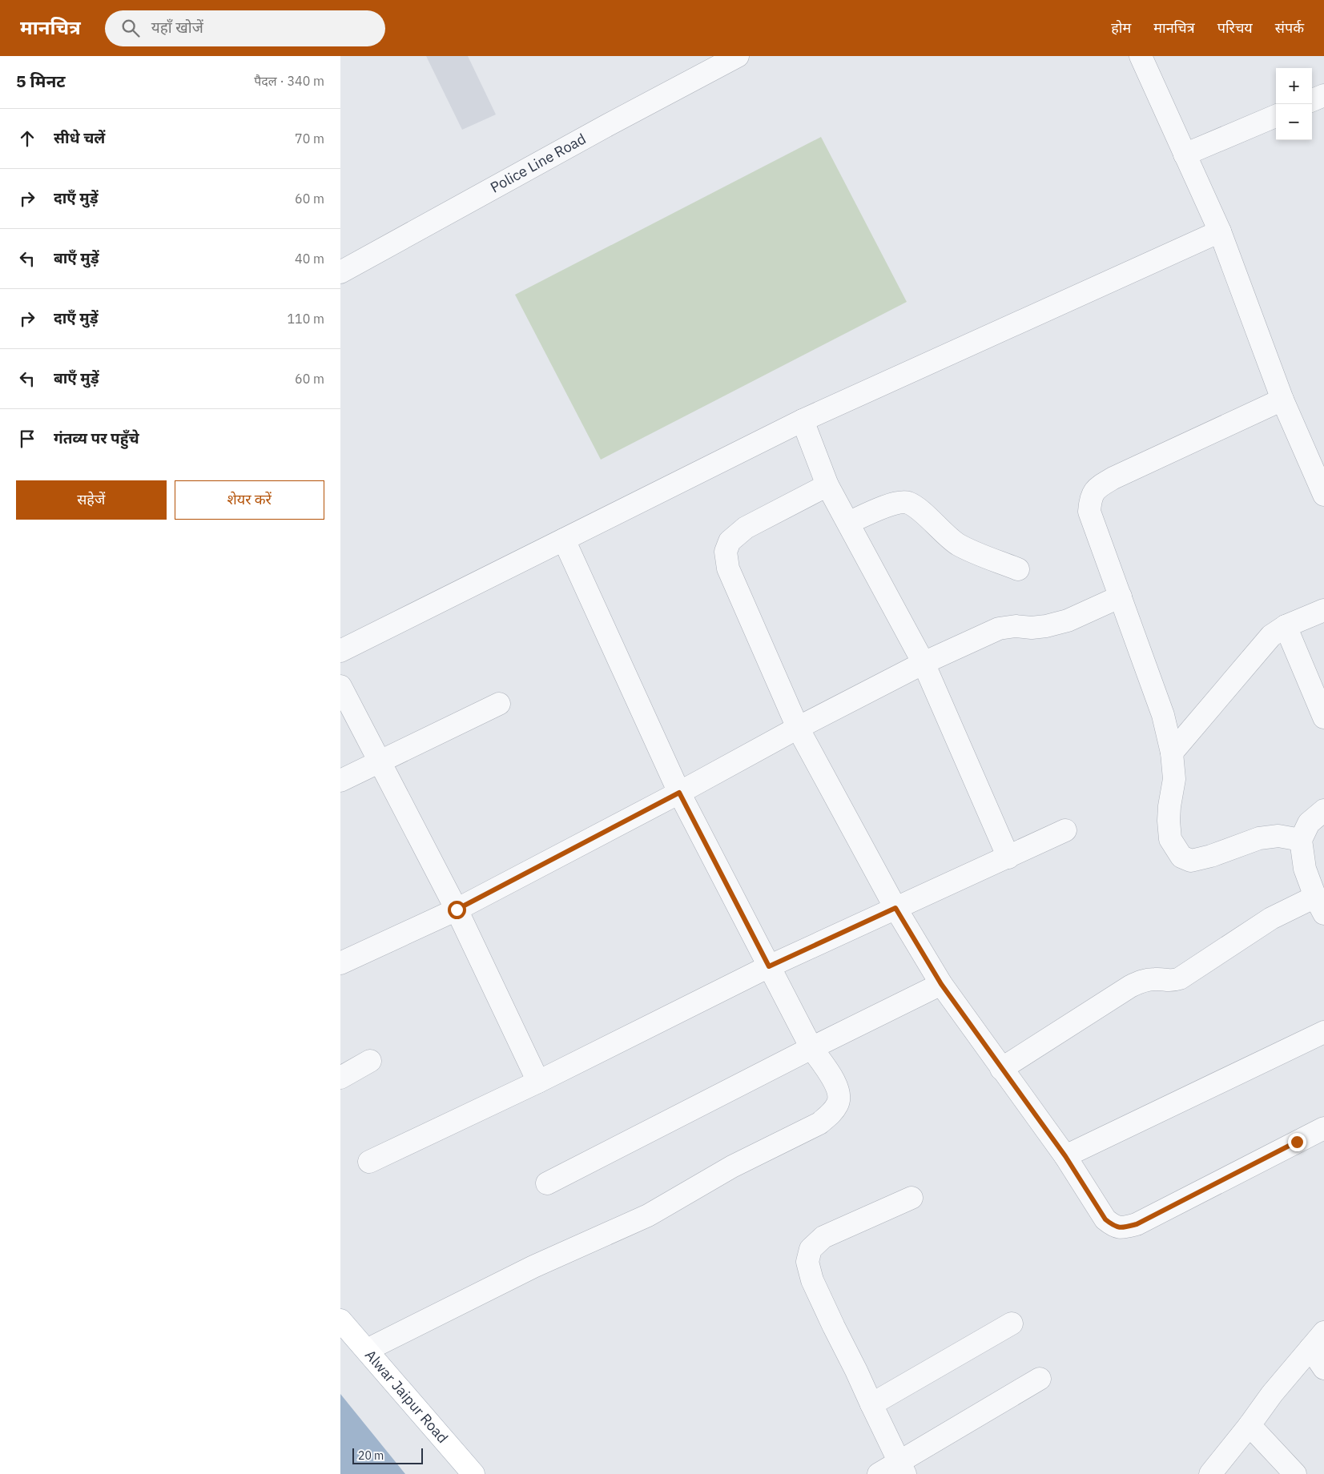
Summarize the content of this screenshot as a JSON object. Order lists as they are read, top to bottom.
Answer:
{
  "streets": {
    "main road": ["Alwar Jaipur Road"],
    "street": ["Police Line Road"]
  },
  "scale_bar": "20 m",
  "page": {
    "header": "मानचित्र",
    "search": "यहाँ खोजें",
    "nav": [
      "होम",
      "मानचित्र",
      "परिचय",
      "संपर्क"
    ],
    "heading": ["5 मिनट", "पैदल · 340 m"],
    "map_buttons": ["+", "−"],
    "list": [
      ["सीधे चलें", "70 m"],
      ["दाएँ मुड़ें", "60 m"],
      ["बाएँ मुड़ें", "40 m"],
      ["दाएँ मुड़ें", "110 m"],
      ["बाएँ मुड़ें", "60 m"],
      "गंतव्य पर पहुँचे"
    ],
    "buttons": ["सहेजें", "शेयर करें"],
    "scale": "20 m"
  }
}
